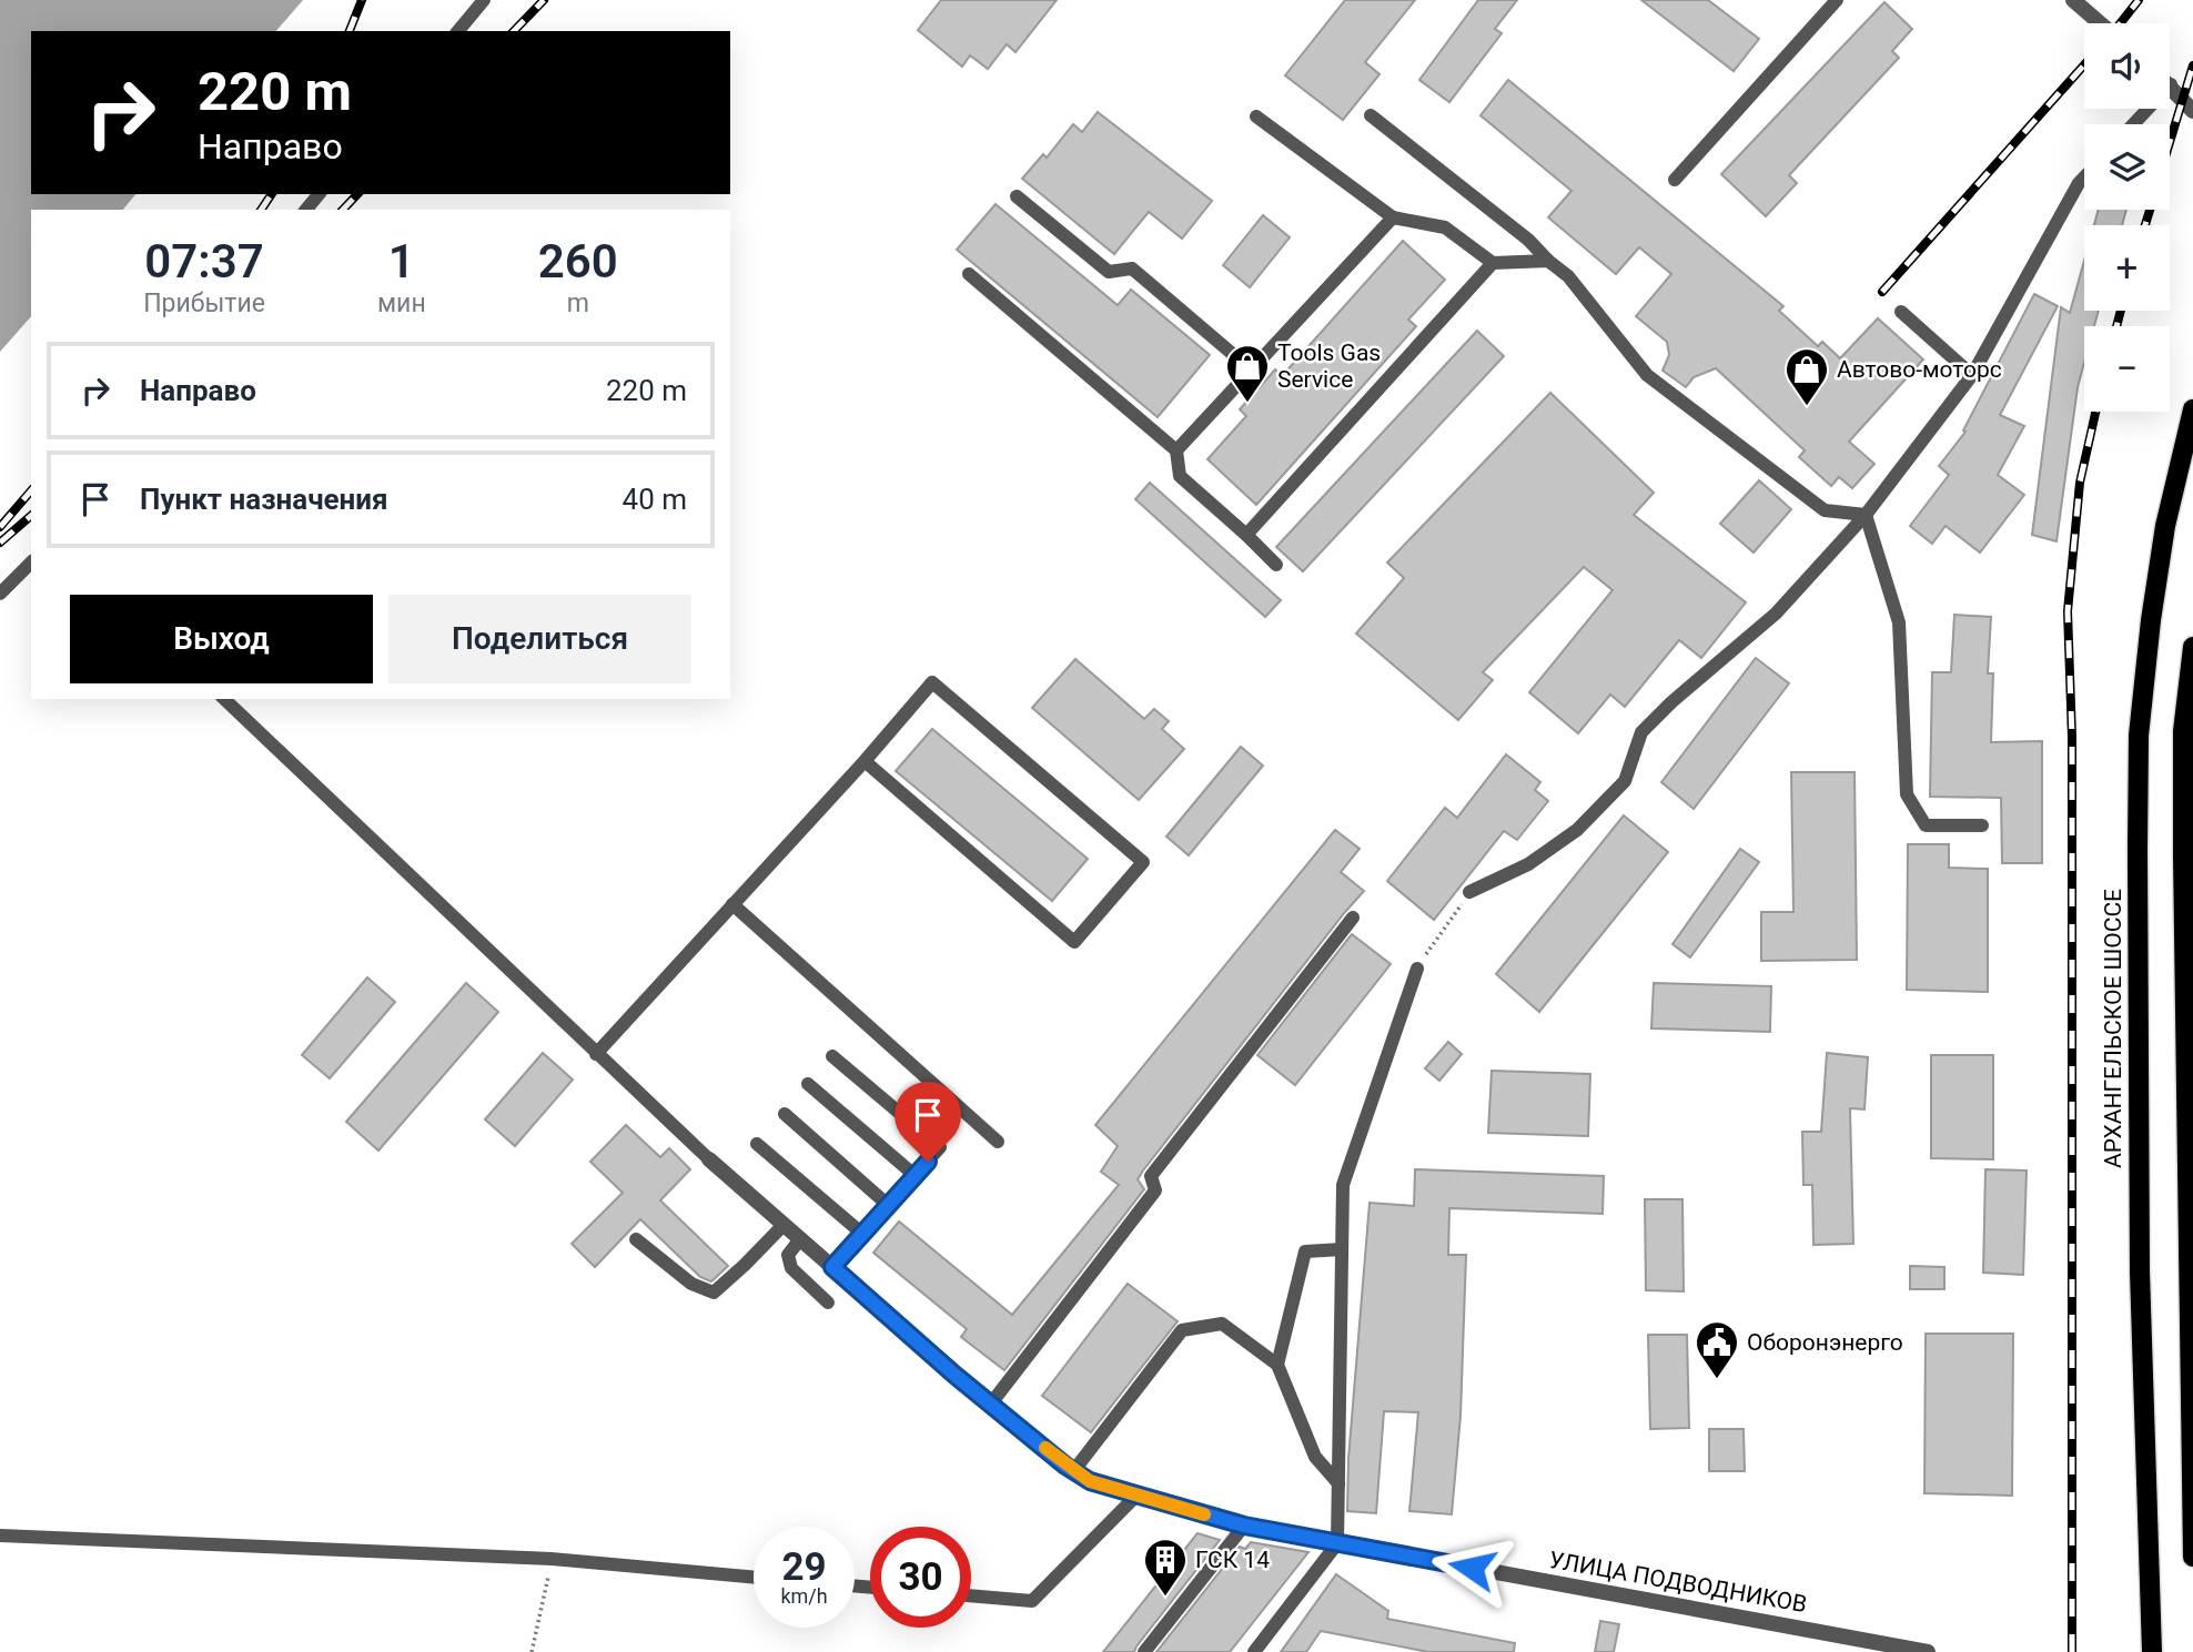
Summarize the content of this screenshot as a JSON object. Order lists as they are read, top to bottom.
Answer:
{
  "streets": {
    "main road": ["АРХАНГЕЛЬСКОЕ ШОССЕ"],
    "street": ["УЛИЦА ПОДВОДНИКОВ"]
  },
  "places": {
    "shop": ["Tools Gas Service", "Автово-моторс"],
    "public building": ["Оборонэнерго"],
    "building": ["ГСК 14"]
  },
  "page": {
    "map_buttons": ["+", "−"],
    "turn": ["220 m", "Направо"],
    "eta": [
      "07:37",
      "Прибытие",
      "1",
      "мин",
      "260",
      "m"
    ],
    "list": [
      {
        "name": "Направо",
        "value": "220 m"
      },
      {
        "name": "Пункт назначения",
        "value": "40 m"
      }
    ],
    "buttons": ["Выход", "Поделиться"],
    "speed": "29 km/h",
    "limit": "30"
  }
}
